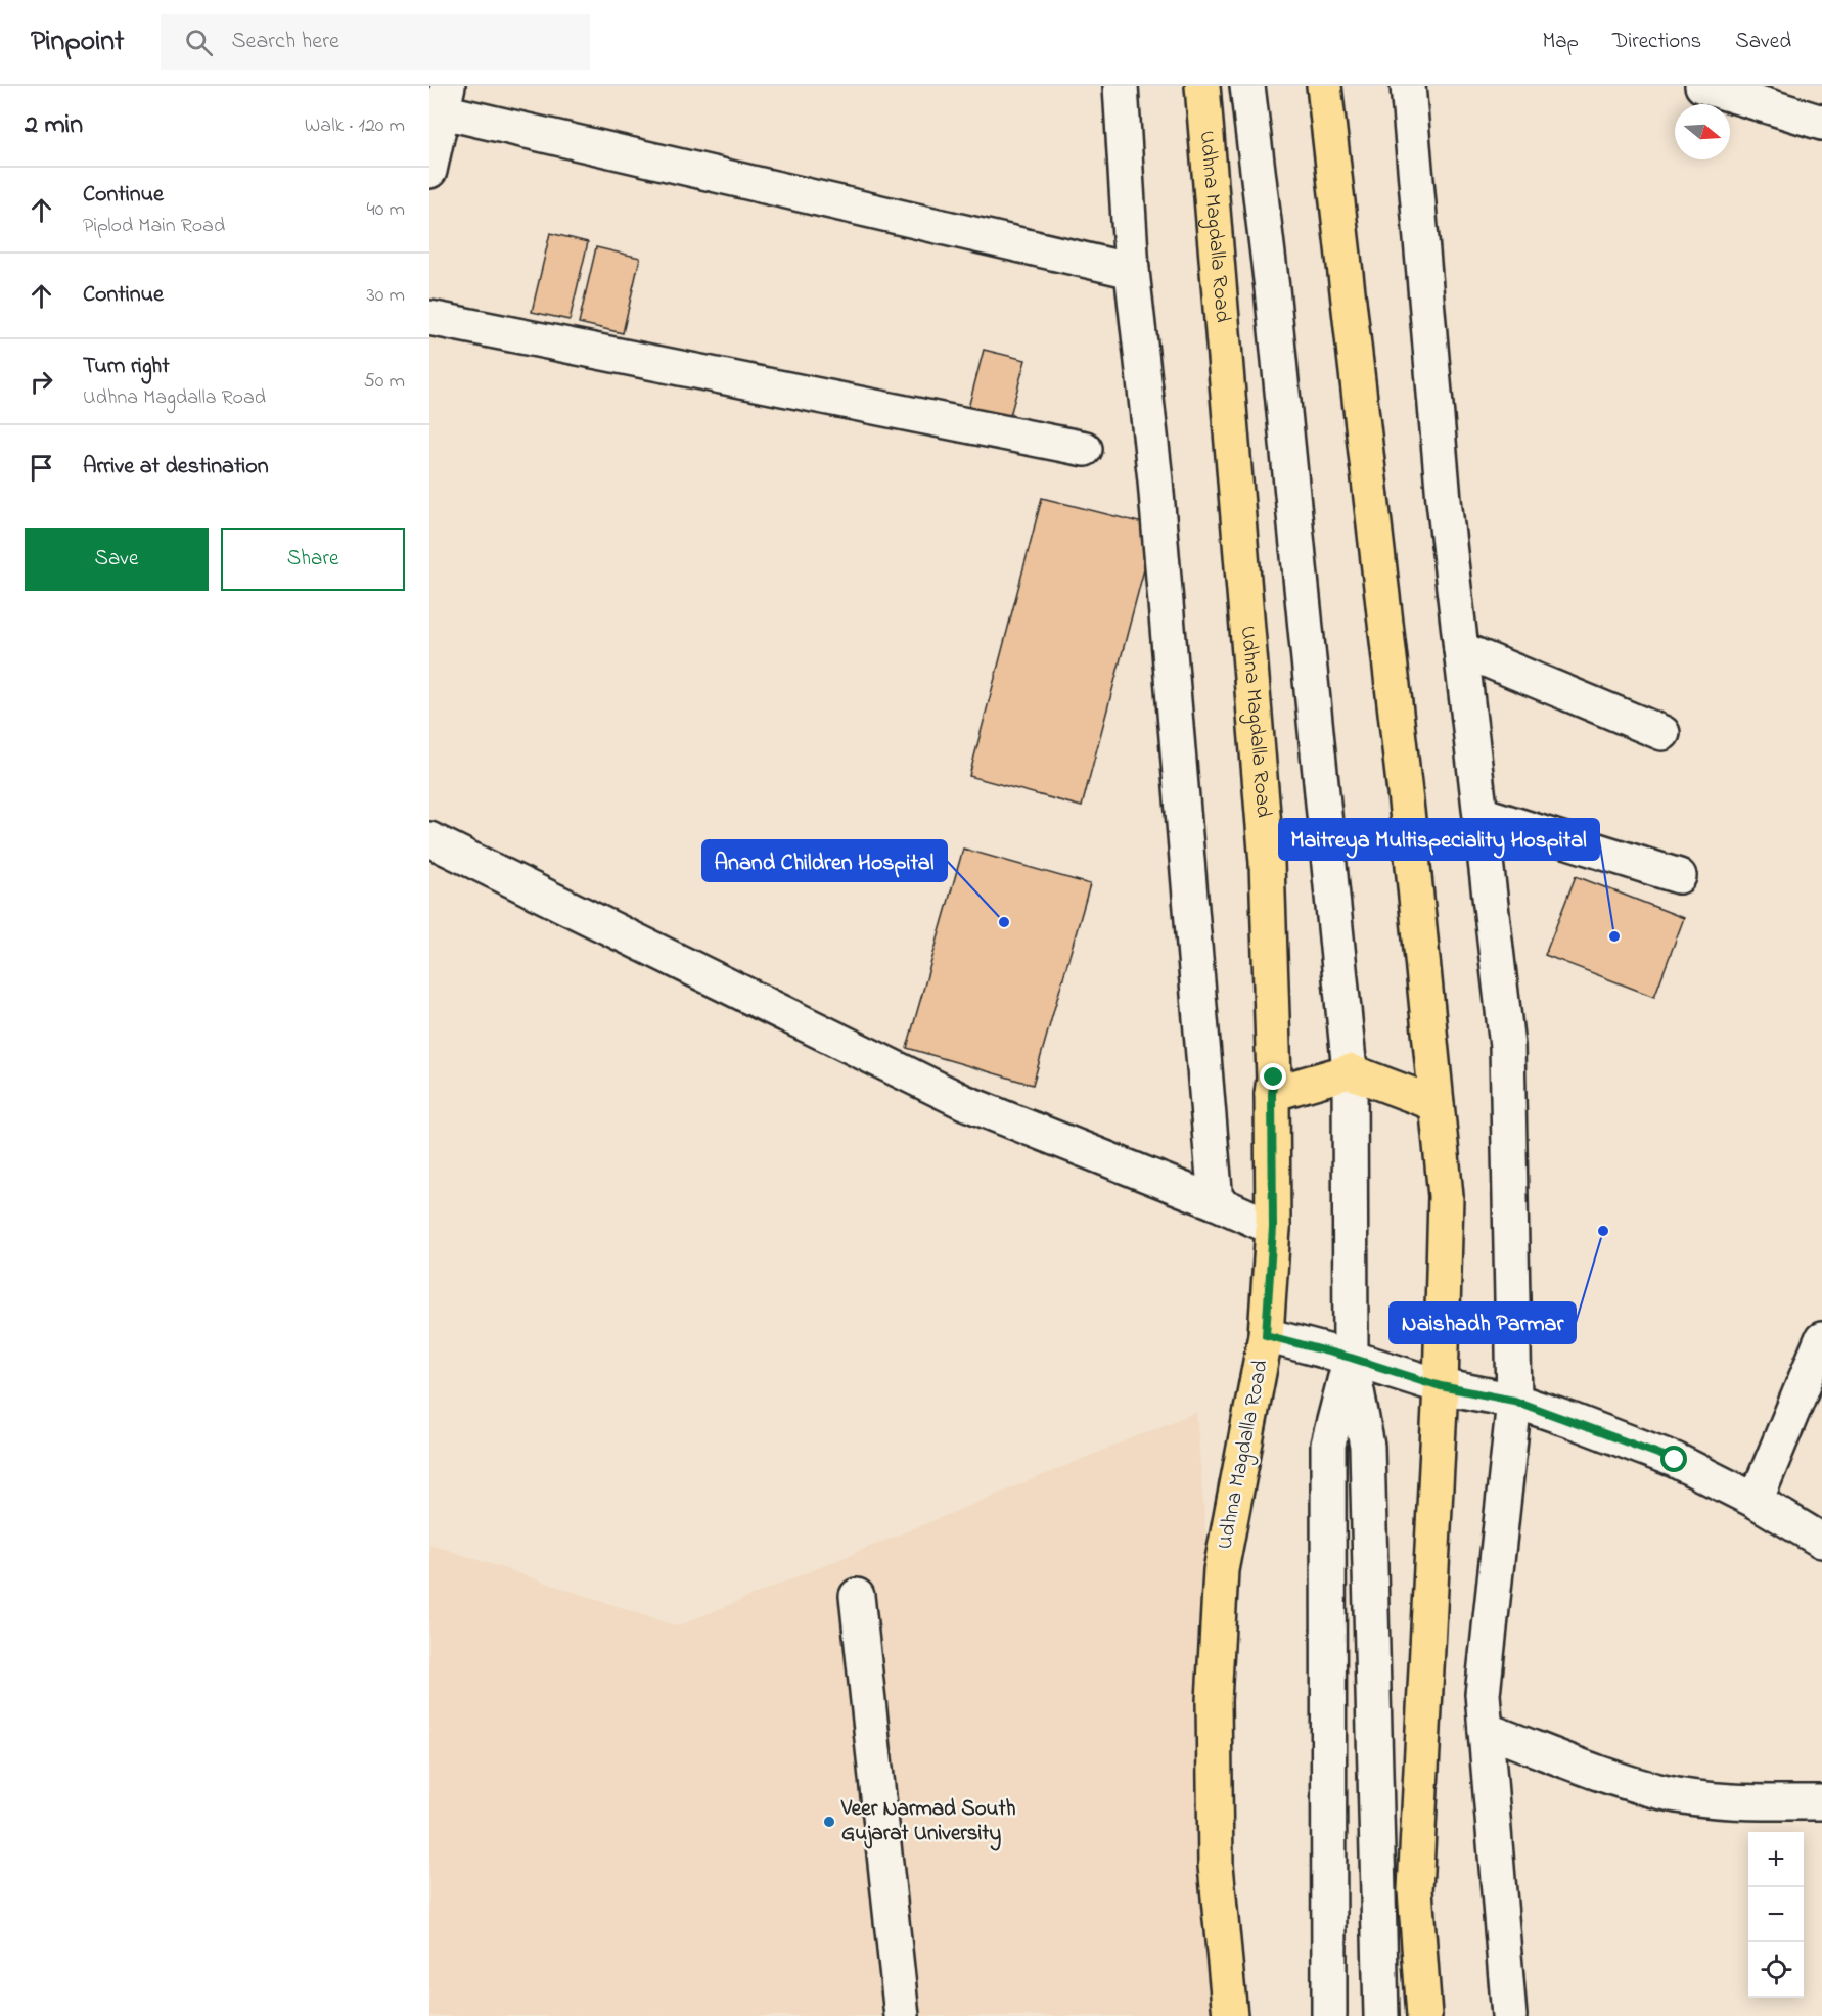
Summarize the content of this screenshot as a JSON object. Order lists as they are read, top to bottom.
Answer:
{
  "streets": {
    "main road": ["Udhna Magdalla Road"]
  },
  "places": [
    "Anand Children Hospital",
    "Maitreya Multispeciality Hospital",
    "Naishadh Parmar",
    "Veer Narmad South Gujarat University"
  ],
  "north": "right",
  "page": {
    "header": "Pinpoint",
    "search": "Search here",
    "nav": ["Map", "Directions", "Saved"],
    "heading": ["2 min", "Walk · 120 m"],
    "list": [
      ["Continue", "Piplod Main Road", "40 m"],
      ["Continue", "30 m"],
      ["Turn right", "Udhna Magdalla Road", "50 m"],
      "Arrive at destination"
    ],
    "buttons": ["Save", "Share"],
    "map_buttons": ["+", "−"]
  }
}
